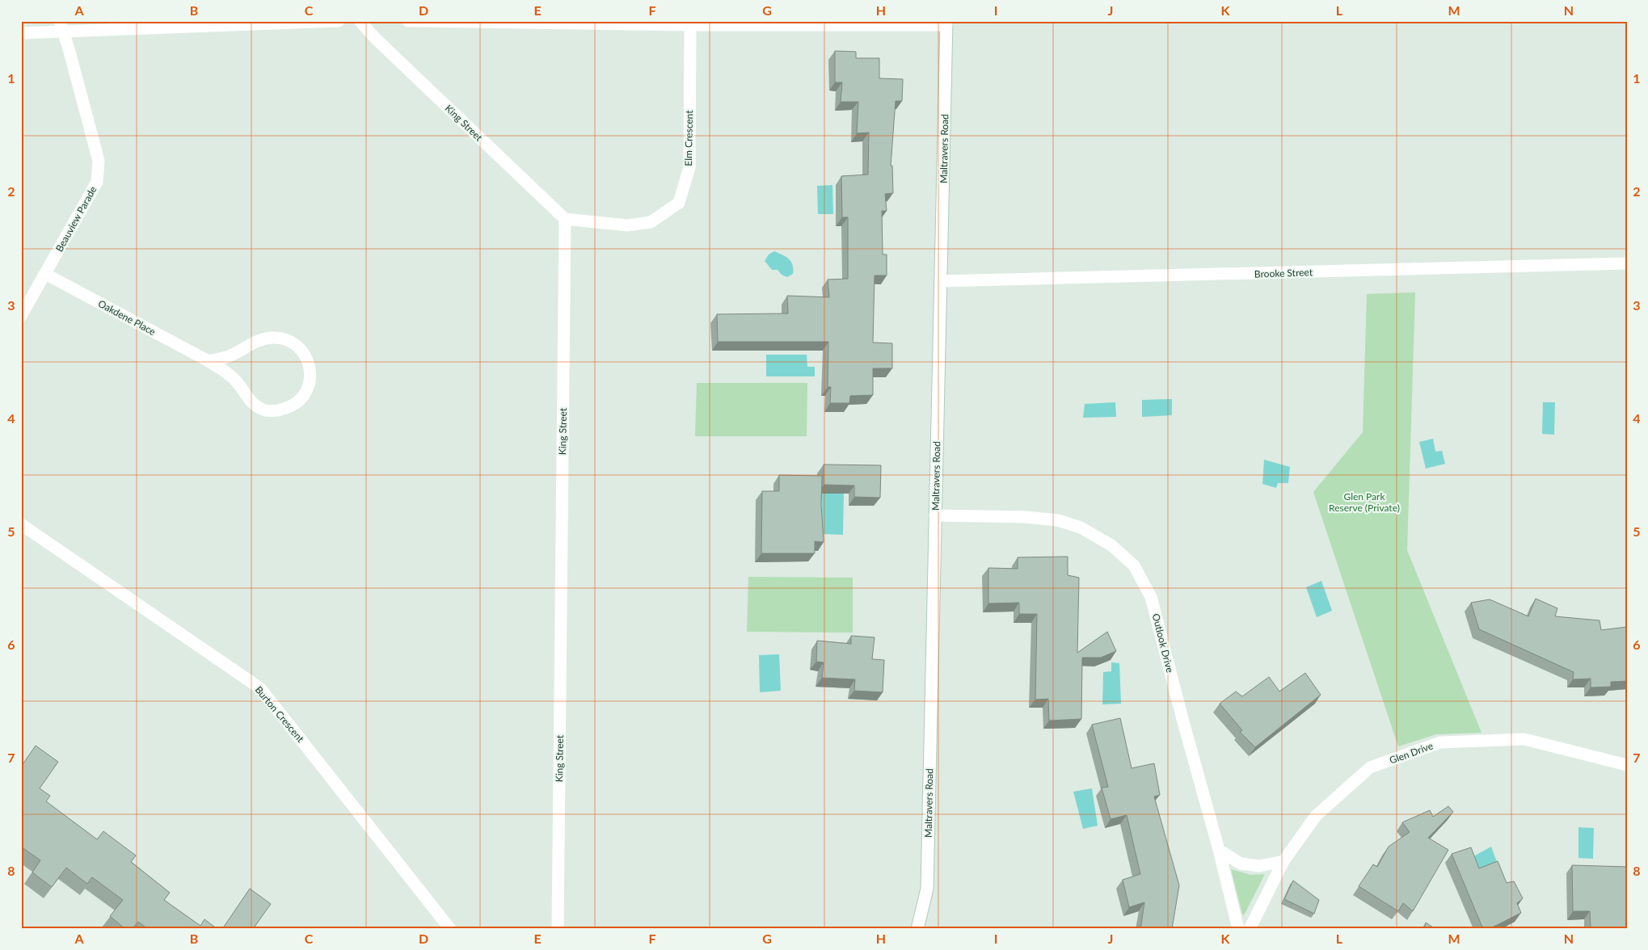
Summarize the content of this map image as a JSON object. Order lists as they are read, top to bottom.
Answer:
{
  "streets": {
    "street": [
      "King Street",
      "Elm Crescent",
      "Maltravers Road",
      "Beauview Parade",
      "Brooke Street",
      "Oakdene Place",
      "Outlook Drive",
      "Burton Crescent",
      "Glen Drive"
    ]
  },
  "crossings": [
    ["King Street", "Elm Crescent"],
    ["Maltravers Road", "Brooke Street"],
    ["Maltravers Road", "Outlook Drive"],
    ["Beauview Parade", "Oakdene Place"]
  ],
  "parks": ["Glen Park Reserve (Private)"],
  "grid": {
    "columns": [
      "A",
      "B",
      "C",
      "D",
      "E",
      "F",
      "G",
      "H",
      "I",
      "J",
      "K",
      "L",
      "M",
      "N"
    ],
    "rows": [
      "1",
      "2",
      "3",
      "4",
      "5",
      "6",
      "7",
      "8"
    ]
  }
}
